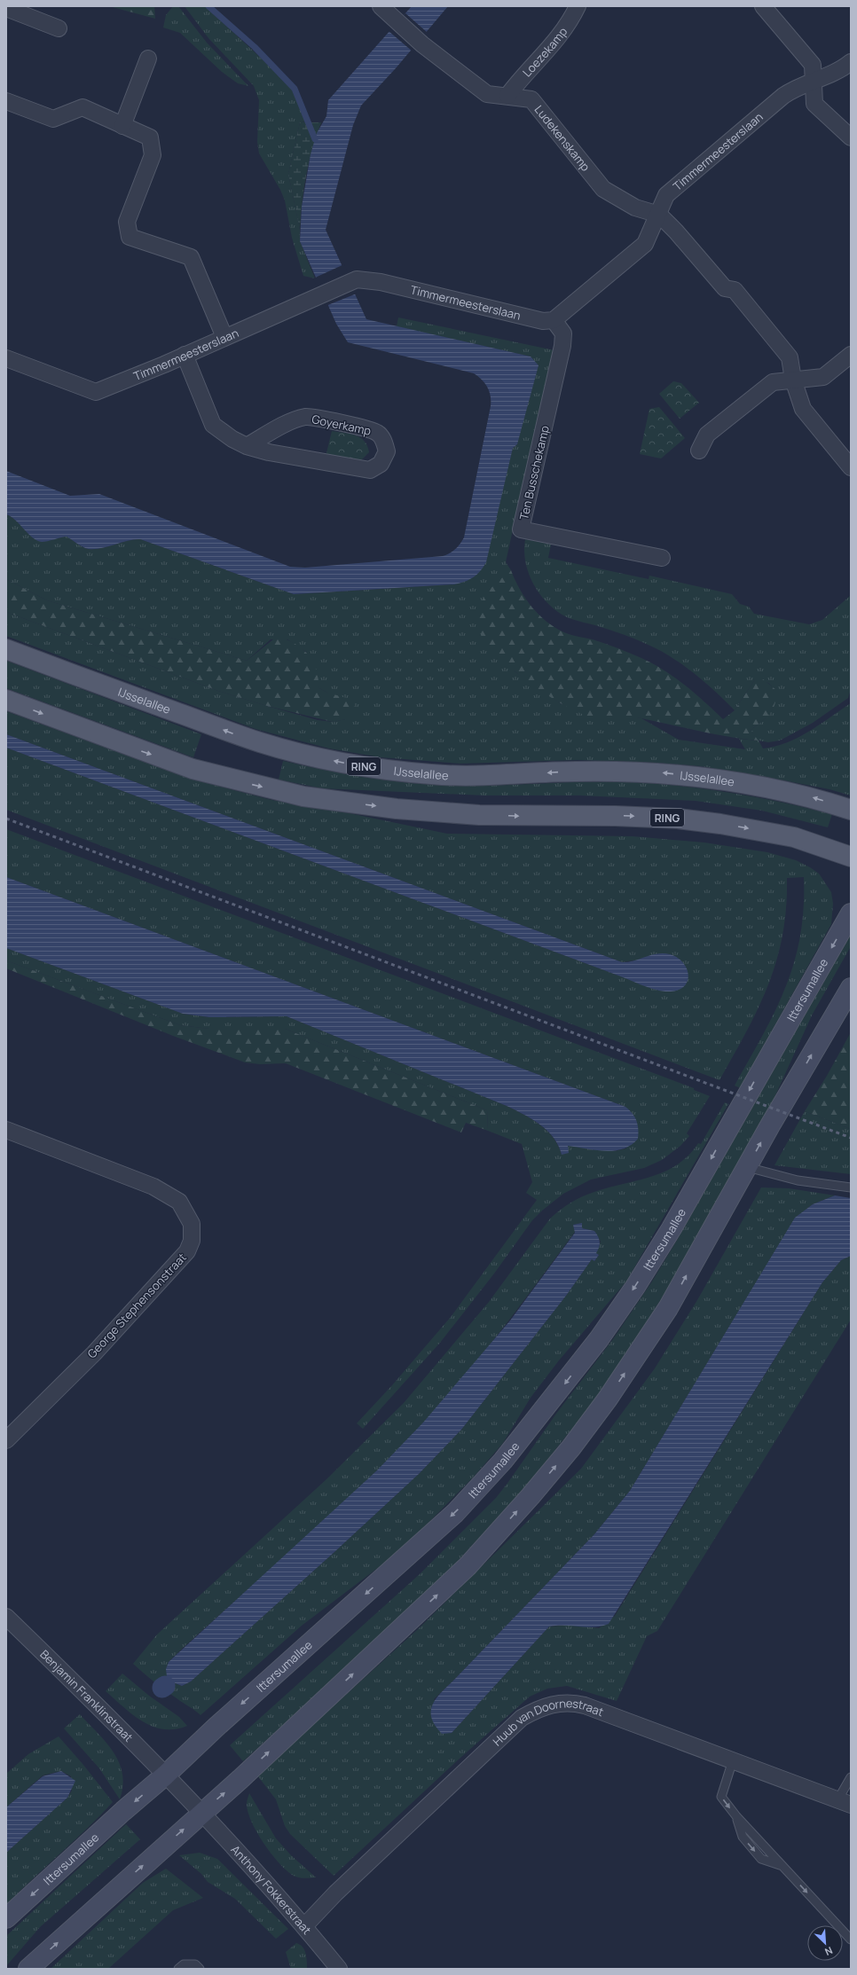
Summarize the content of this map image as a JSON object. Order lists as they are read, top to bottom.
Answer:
{
  "streets": {
    "main road": ["IJsselallee", "RING", "Ittersumallee"],
    "street": [
      "Loezekamp",
      "Ludekenskamp",
      "Timmermeesterslaan",
      "Goyerkamp",
      "Ten Busschekamp",
      "George Stephensonstraat",
      "Benjamin Franklinstraat",
      "Huub van Doornestraat",
      "Anthony Fokkerstraat"
    ]
  },
  "crossings": [
    ["Loezekamp", "Ludekenskamp"],
    ["Ludekenskamp", "Timmermeesterslaan"],
    ["Timmermeesterslaan", "Goyerkamp"],
    ["Timmermeesterslaan", "Ten Busschekamp"],
    ["Ittersumallee", "Benjamin Franklinstraat"],
    ["Benjamin Franklinstraat", "Anthony Fokkerstraat"],
    ["Huub van Doornestraat", "Anthony Fokkerstraat"]
  ],
  "north": "bottom right"
}
